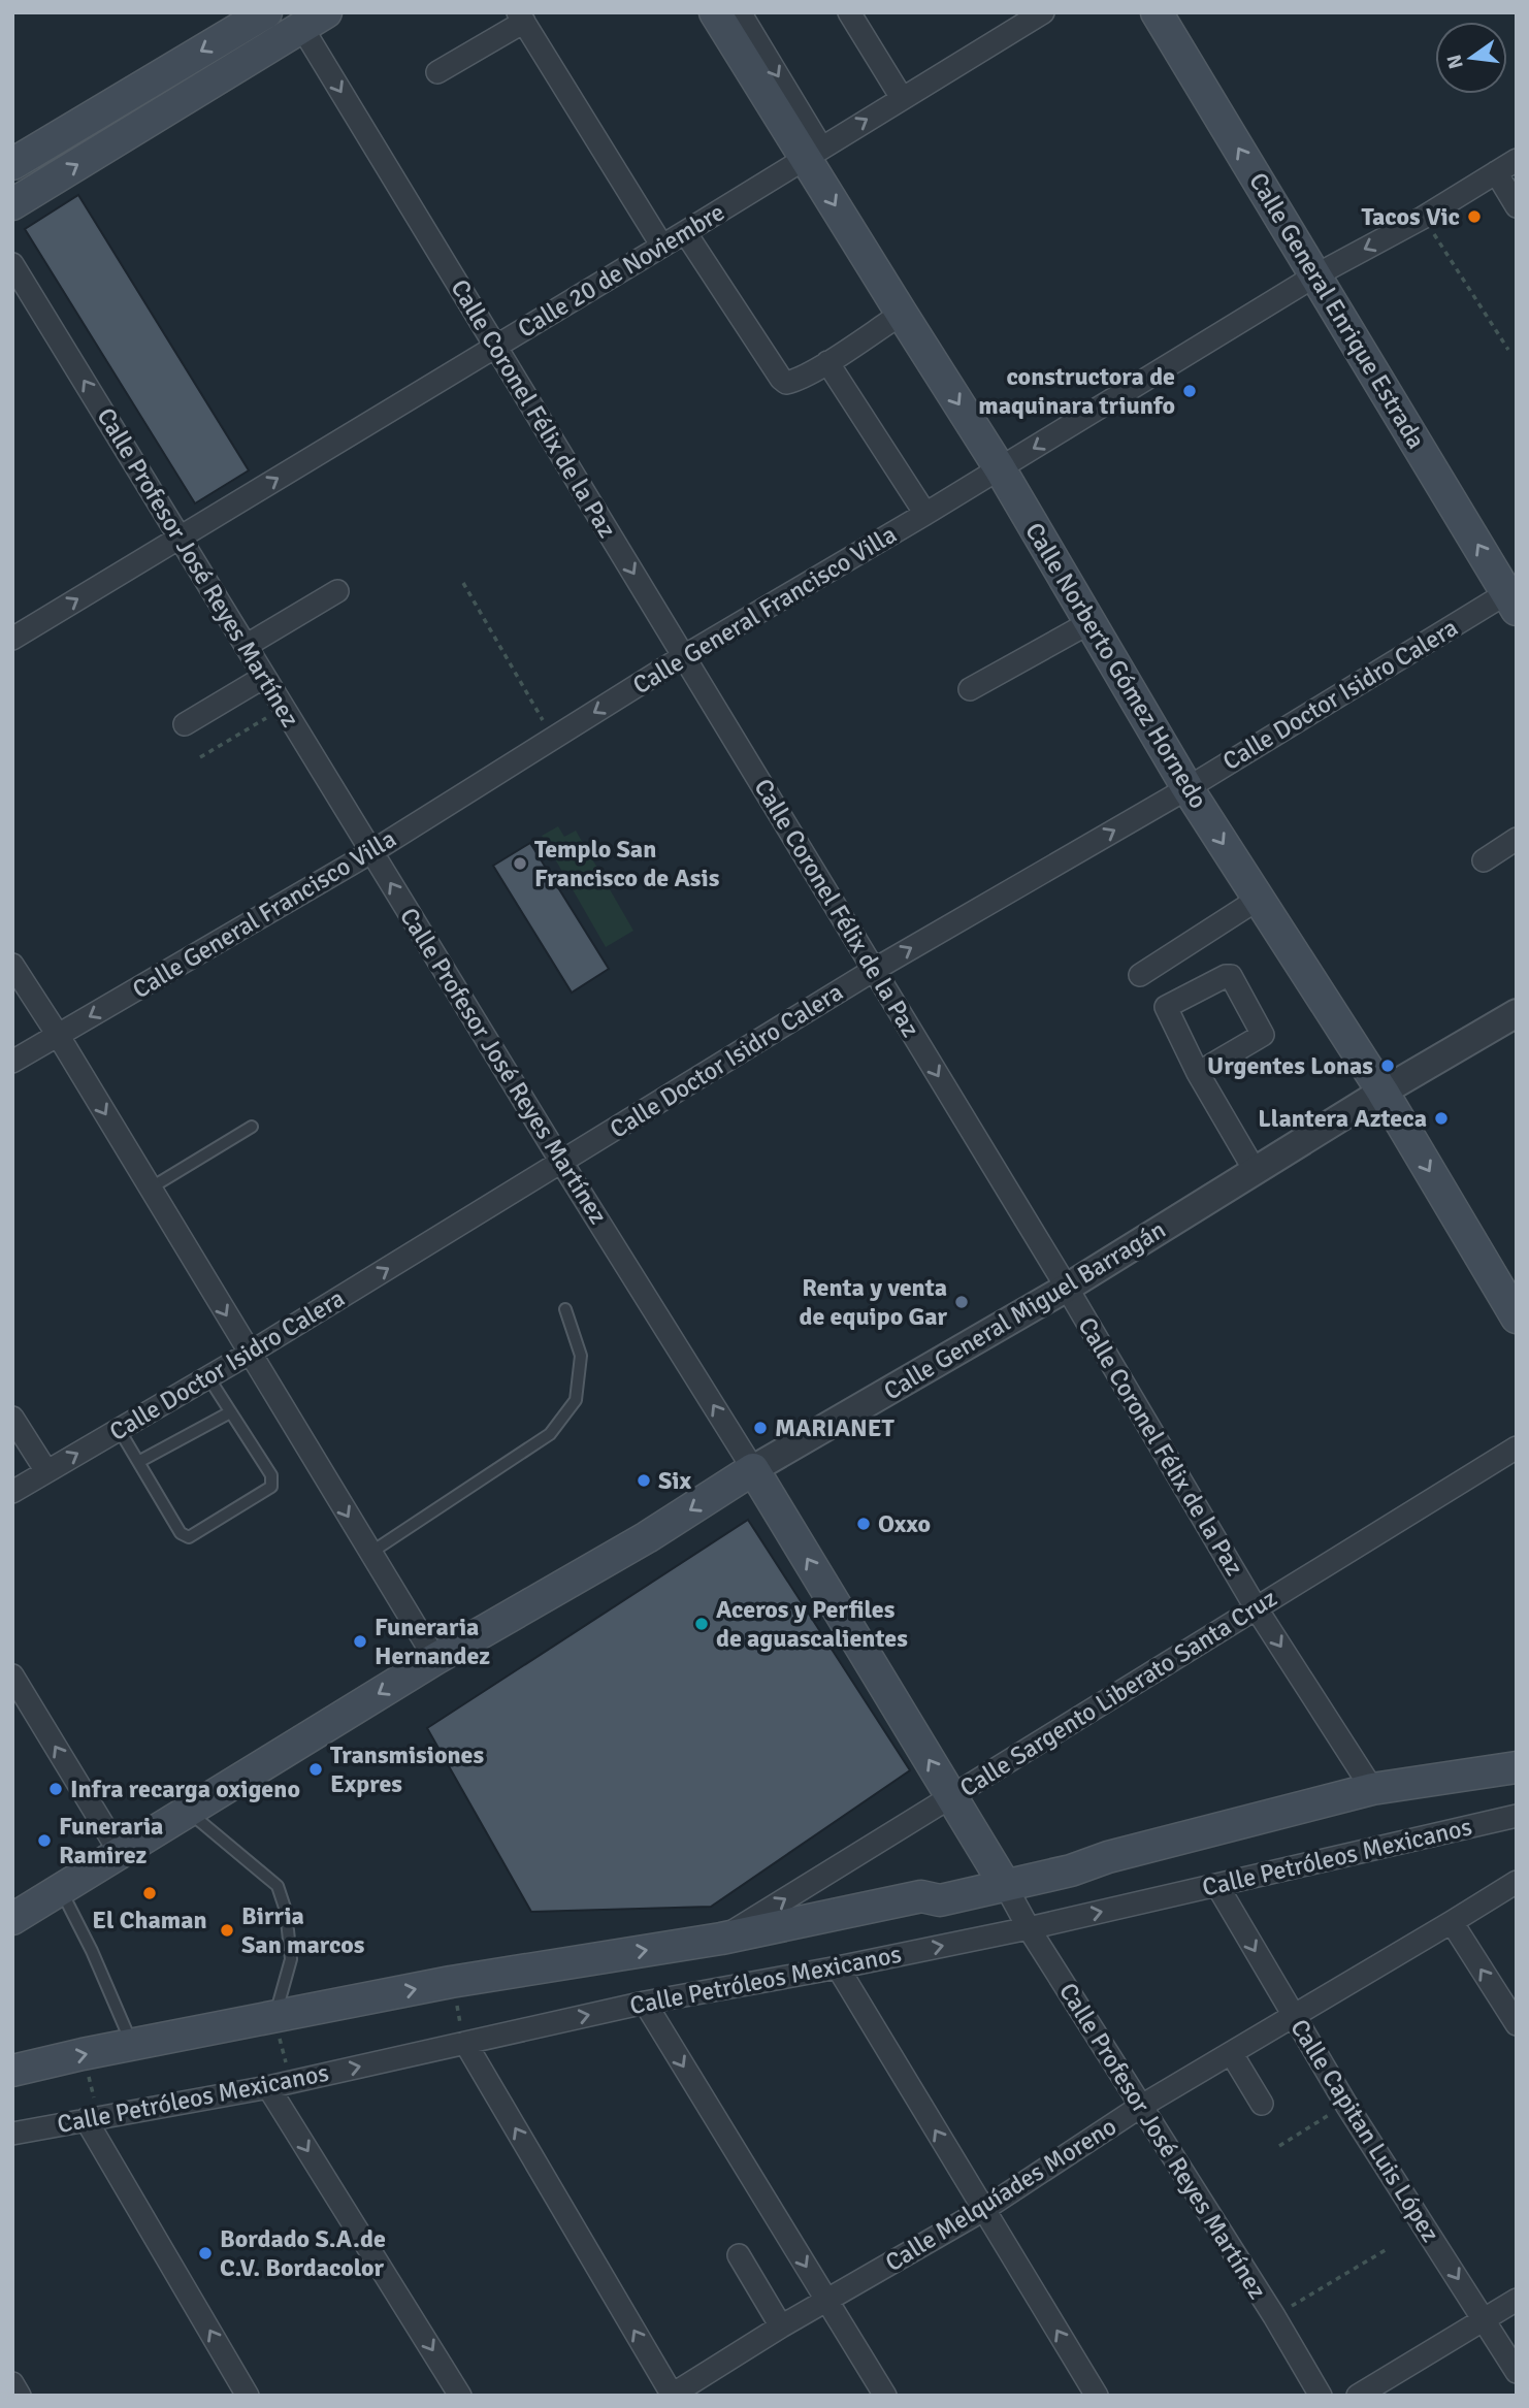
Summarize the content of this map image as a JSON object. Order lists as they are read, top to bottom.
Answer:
{
  "streets": {
    "main road": [
      "Calle General Enrique Estrada",
      "Calle Profesor José Reyes Martínez",
      "Calle Norberto Gómez Hornedo",
      "Calle General Miguel Barragán",
      "Calle Petróleos Mexicanos"
    ],
    "street": [
      "Calle 20 de Noviembre",
      "Calle Coronel Félix de la Paz",
      "Calle General Francisco Villa",
      "Calle Doctor Isidro Calera",
      "Calle Sargento Liberato Santa Cruz",
      "Calle Capitan Luis López",
      "Calle Melquíades Moreno"
    ]
  },
  "crossings": [
    ["Calle 20 de Noviembre", "Calle Coronel Félix de la Paz"],
    ["Calle 20 de Noviembre", "Calle Profesor José Reyes Martínez"],
    ["Calle 20 de Noviembre", "Calle Norberto Gómez Hornedo"],
    ["Calle General Enrique Estrada", "Calle General Francisco Villa"],
    ["Calle General Enrique Estrada", "Calle Doctor Isidro Calera"],
    ["Calle Coronel Félix de la Paz", "Calle General Francisco Villa"],
    ["Calle Coronel Félix de la Paz", "Calle Doctor Isidro Calera"],
    ["Calle Coronel Félix de la Paz", "Calle General Miguel Barragán"],
    ["Calle Coronel Félix de la Paz", "Calle Sargento Liberato Santa Cruz"],
    ["Calle Coronel Félix de la Paz", "Calle Petróleos Mexicanos"],
    ["Calle Profesor José Reyes Martínez", "Calle General Francisco Villa"],
    ["Calle Profesor José Reyes Martínez", "Calle Doctor Isidro Calera"],
    ["Calle Profesor José Reyes Martínez", "Calle General Miguel Barragán"],
    ["Calle Profesor José Reyes Martínez", "Calle Sargento Liberato Santa Cruz"],
    ["Calle Profesor José Reyes Martínez", "Calle Petróleos Mexicanos"],
    ["Calle Profesor José Reyes Martínez", "Calle Melquíades Moreno"],
    ["Calle General Francisco Villa", "Calle Norberto Gómez Hornedo"],
    ["Calle Norberto Gómez Hornedo", "Calle Doctor Isidro Calera"],
    ["Calle Norberto Gómez Hornedo", "Calle General Miguel Barragán"],
    ["Calle General Miguel Barragán", "Calle Petróleos Mexicanos"],
    ["Calle Sargento Liberato Santa Cruz", "Calle Petróleos Mexicanos"],
    ["Calle Petróleos Mexicanos", "Calle Capitan Luis López"],
    ["Calle Capitan Luis López", "Calle Melquíades Moreno"]
  ],
  "one_way": [
    "Calle 20 de Noviembre",
    "Calle General Enrique Estrada",
    "Calle Coronel Félix de la Paz",
    "Calle Profesor José Reyes Martínez",
    "Calle General Francisco Villa",
    "Calle General Miguel Barragán",
    "Calle Capitan Luis López"
  ],
  "places": [
    "Tacos Vic",
    "constructora de maquinara triunfo",
    "Templo San Francisco de Asis",
    "Urgentes Lonas",
    "Llantera Azteca",
    "Renta y venta de equipo Gar",
    "MARIANET",
    "Six",
    "Oxxo",
    "Aceros y Perfiles de aguascalientes",
    "Funeraria Hernandez",
    "Transmisiones Expres",
    "Infra recarga oxigeno",
    "Funeraria Ramirez",
    "El Chaman",
    "Birria San marcos",
    "Bordado S.A.de C.V. Bordacolor"
  ],
  "north": "left"
}
